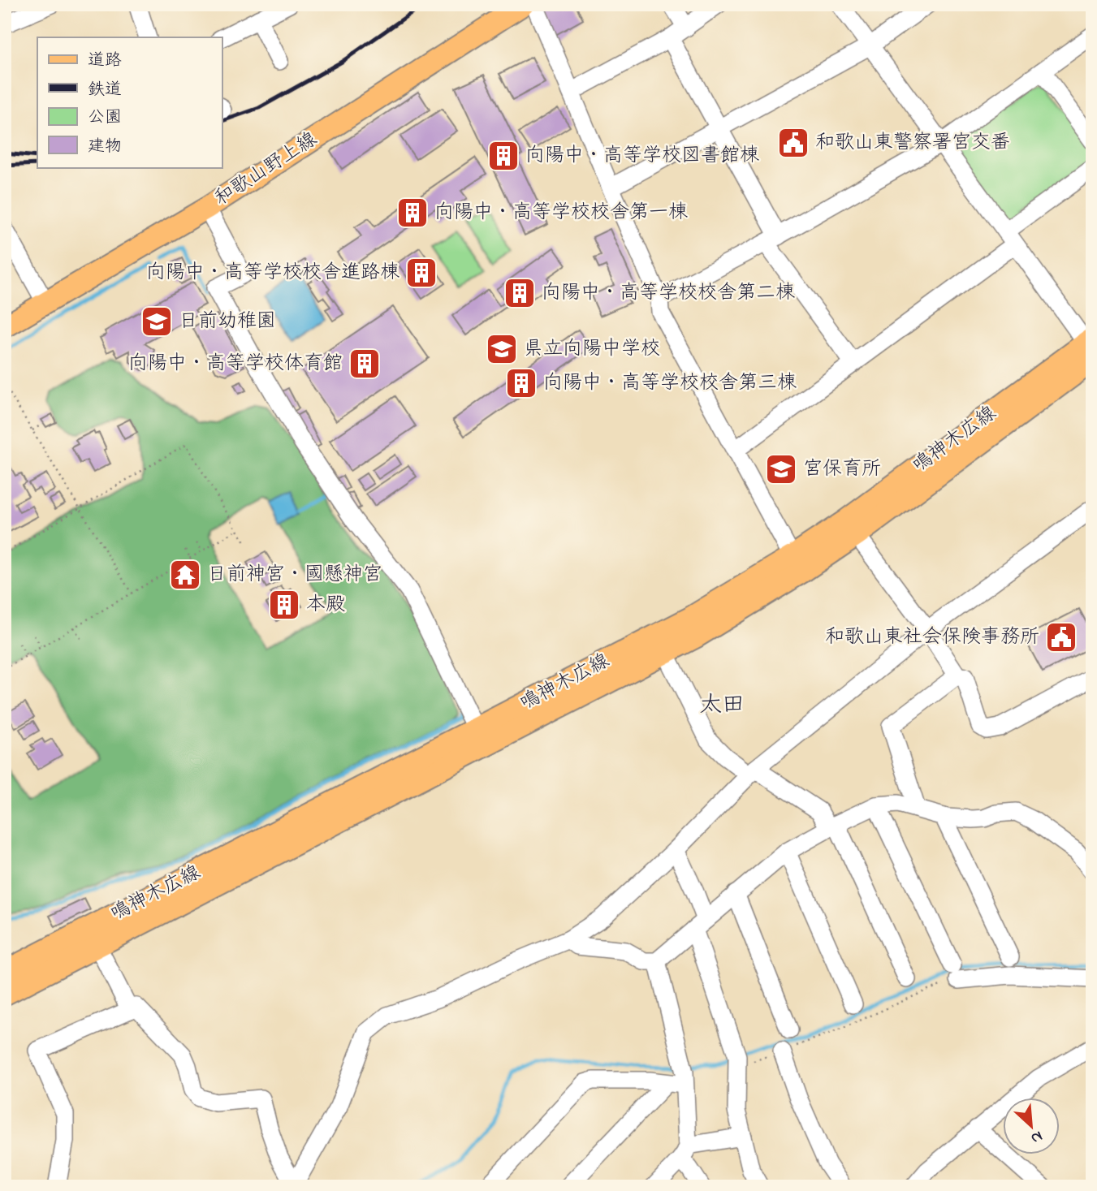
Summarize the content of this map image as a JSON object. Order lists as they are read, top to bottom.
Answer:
{
  "streets": {
    "main road": ["和歌山野上線", "鳴神木広線"]
  },
  "districts": ["太田"],
  "places": {
    "public building": ["和歌山東警察署宮交番", "和歌山東社会保険事務所"],
    "building": [
      "向陽中・高等学校図書館棟",
      "向陽中・高等学校校舎第一棟",
      "向陽中・高等学校校舎進路棟",
      "向陽中・高等学校校舎第二棟",
      "向陽中・高等学校体育館",
      "向陽中・高等学校校舎第三棟",
      "本殿"
    ],
    "school or university": ["日前幼稚園", "県立向陽中学校", "宮保育所"],
    "temple": ["日前神宮・國懸神宮"]
  },
  "legend": [
    "道路",
    "鉄道",
    "公園",
    "建物"
  ],
  "north": "bottom right"
}
